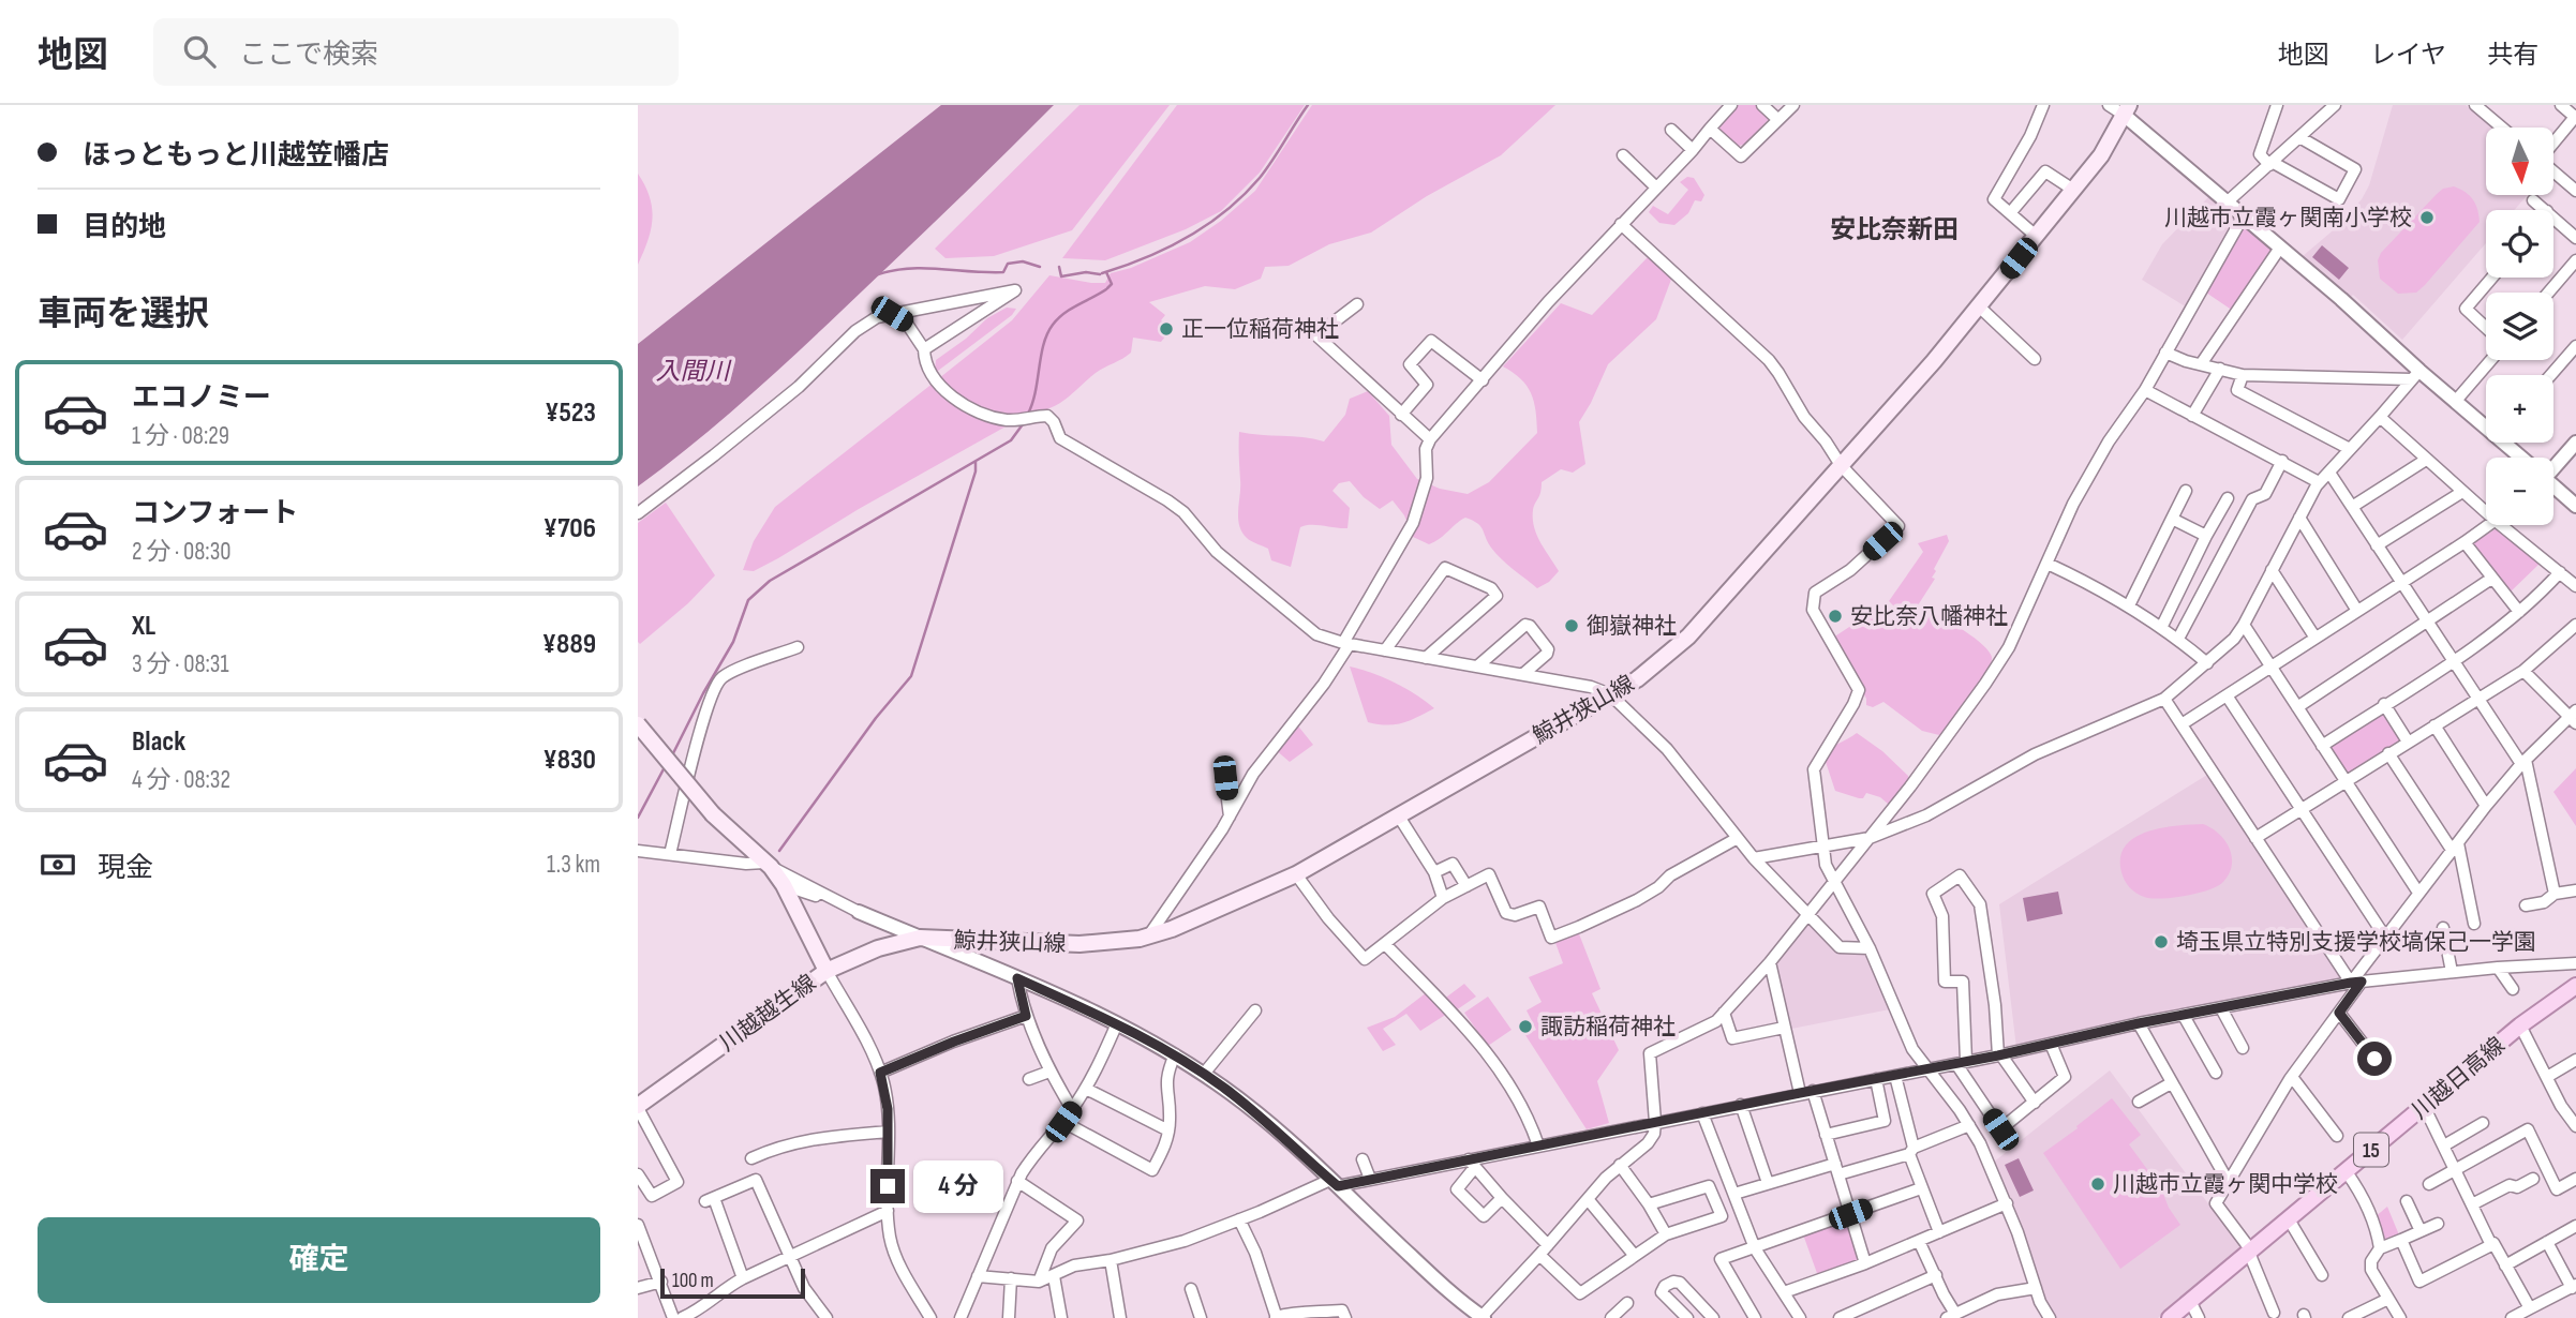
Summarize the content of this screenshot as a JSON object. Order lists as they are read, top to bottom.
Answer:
{
  "streets": {
    "main road": [
      "鯨井狭山線",
      "川越越生線",
      "川越日高線",
      "15"
    ]
  },
  "crossings": [
    ["鯨井狭山線", "川越越生線"]
  ],
  "districts": ["安比奈新田"],
  "water": ["入間川"],
  "places": [
    "川越市立霞ヶ関南小学校",
    "正一位稲荷神社",
    "安比奈八幡神社",
    "御嶽神社",
    "埼玉県立特別支援学校塙保己一学園",
    "諏訪稲荷神社",
    "川越市立霞ヶ関中学校"
  ],
  "scale_bar": "100 m",
  "north": "bottom",
  "page": {
    "header": "地図",
    "search": "ここで検索",
    "nav": ["地図", "レイヤ", "共有"],
    "banner": ["ほっともっと川越笠幡店", "目的地"],
    "map_buttons": ["+", "−"],
    "heading": "車両を選択",
    "list": [
      {
        "name": "エコノミー",
        "note": "1 分 · 08:29",
        "value": "¥523"
      },
      {
        "name": "コンフォート",
        "note": "2 分 · 08:30",
        "value": "¥706"
      },
      {
        "name": "XL",
        "note": "3 分 · 08:31",
        "value": "¥889"
      },
      {
        "name": "Black",
        "note": "4 分 · 08:32",
        "value": "¥830"
      }
    ],
    "pay": ["現金", "1.3 km"],
    "bubble": "4 分",
    "buttons": "確定",
    "scale": "100 m"
  }
}
